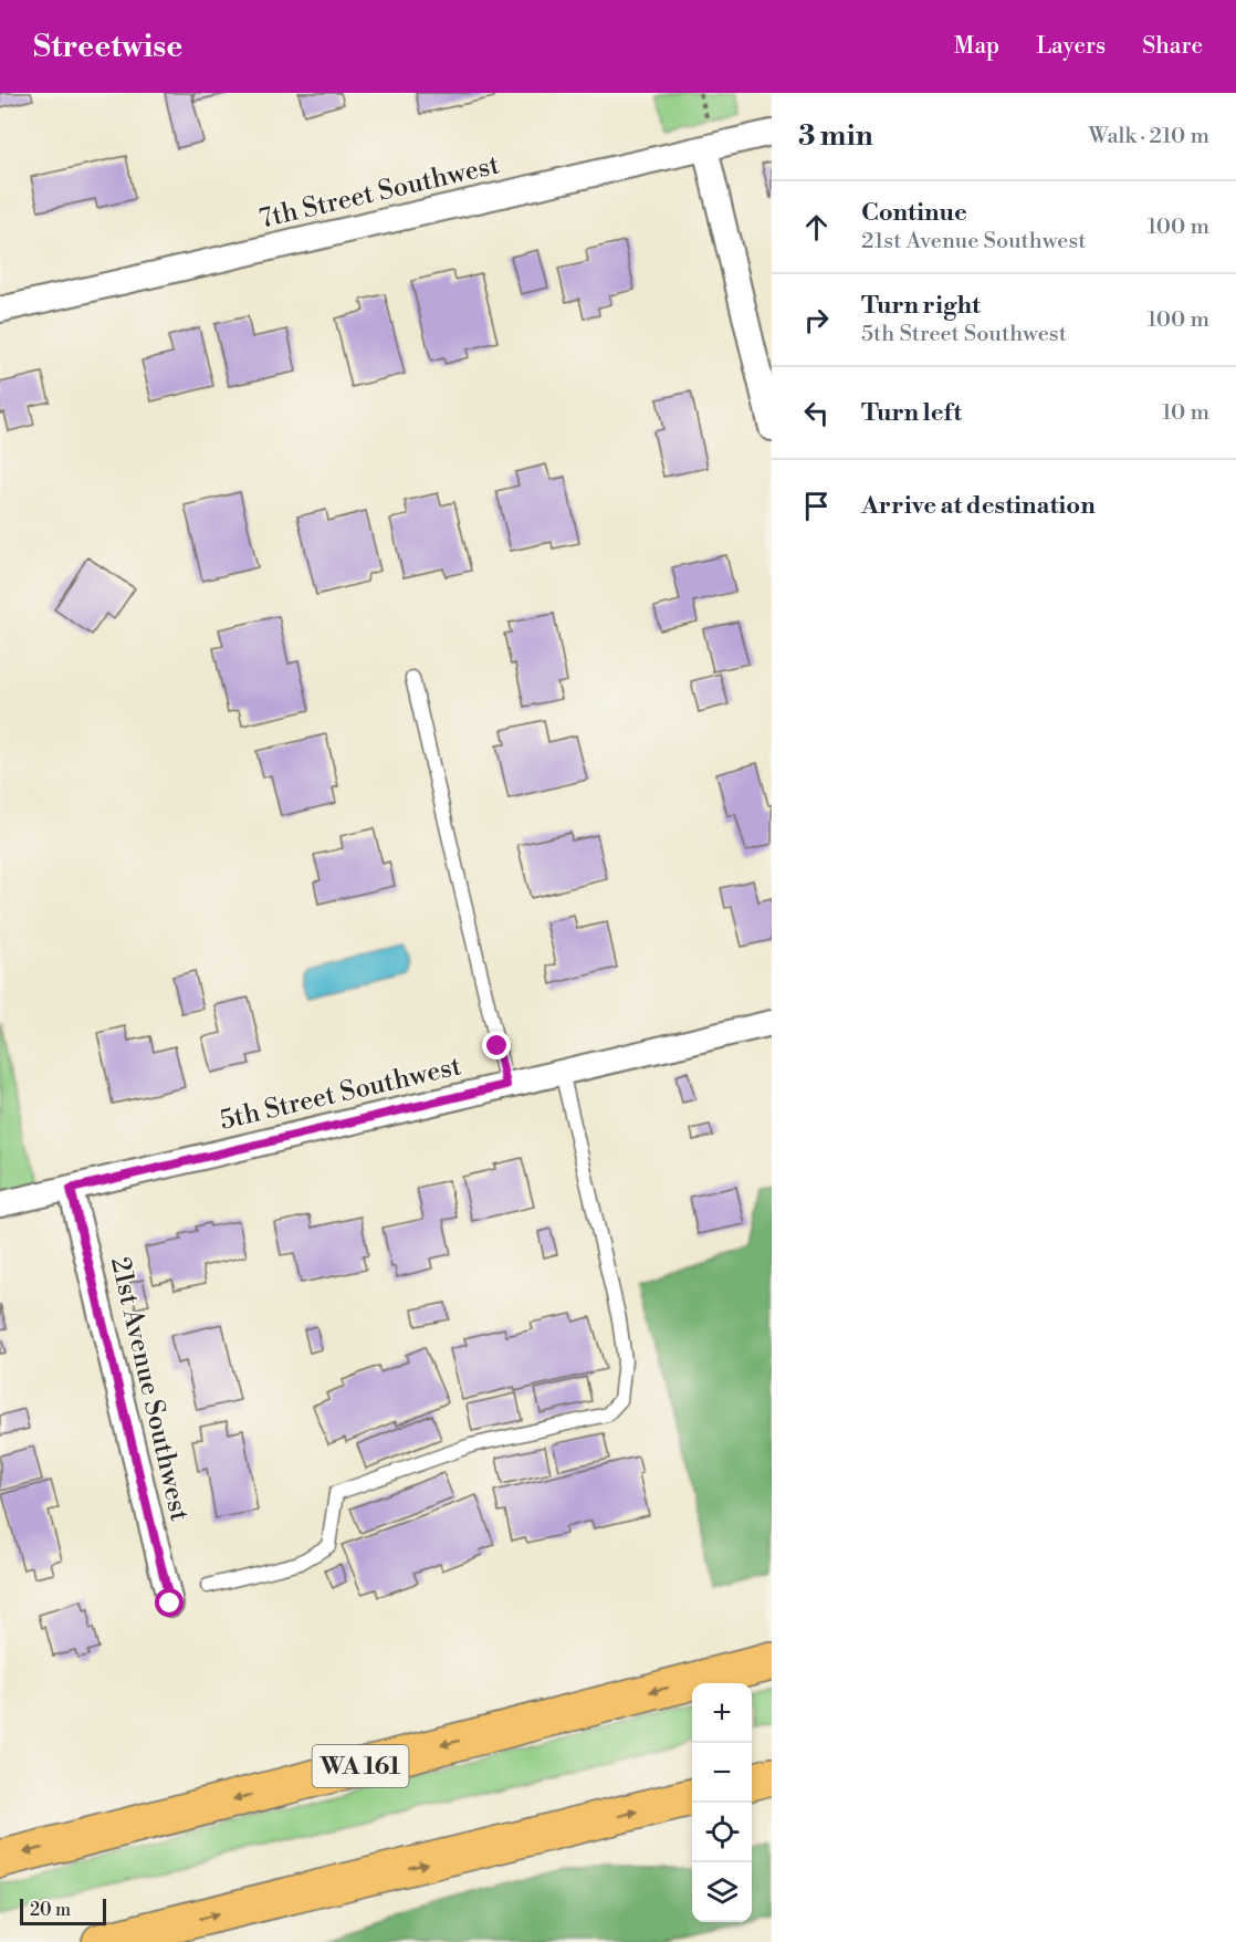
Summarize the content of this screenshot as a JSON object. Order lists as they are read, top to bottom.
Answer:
{
  "streets": {
    "highway": ["WA 161"],
    "street": ["7th Street Southwest", "5th Street Southwest", "21st Avenue Southwest"]
  },
  "crossings": [
    ["5th Street Southwest", "21st Avenue Southwest"]
  ],
  "scale_bar": "20 m",
  "page": {
    "header": "Streetwise",
    "nav": ["Map", "Layers", "Share"],
    "heading": ["3 min", "Walk · 210 m"],
    "list": [
      ["Continue", "21st Avenue Southwest", "100 m"],
      ["Turn right", "5th Street Southwest", "100 m"],
      ["Turn left", "10 m"],
      "Arrive at destination"
    ],
    "map_buttons": ["+", "−"],
    "scale": "20 m"
  }
}
